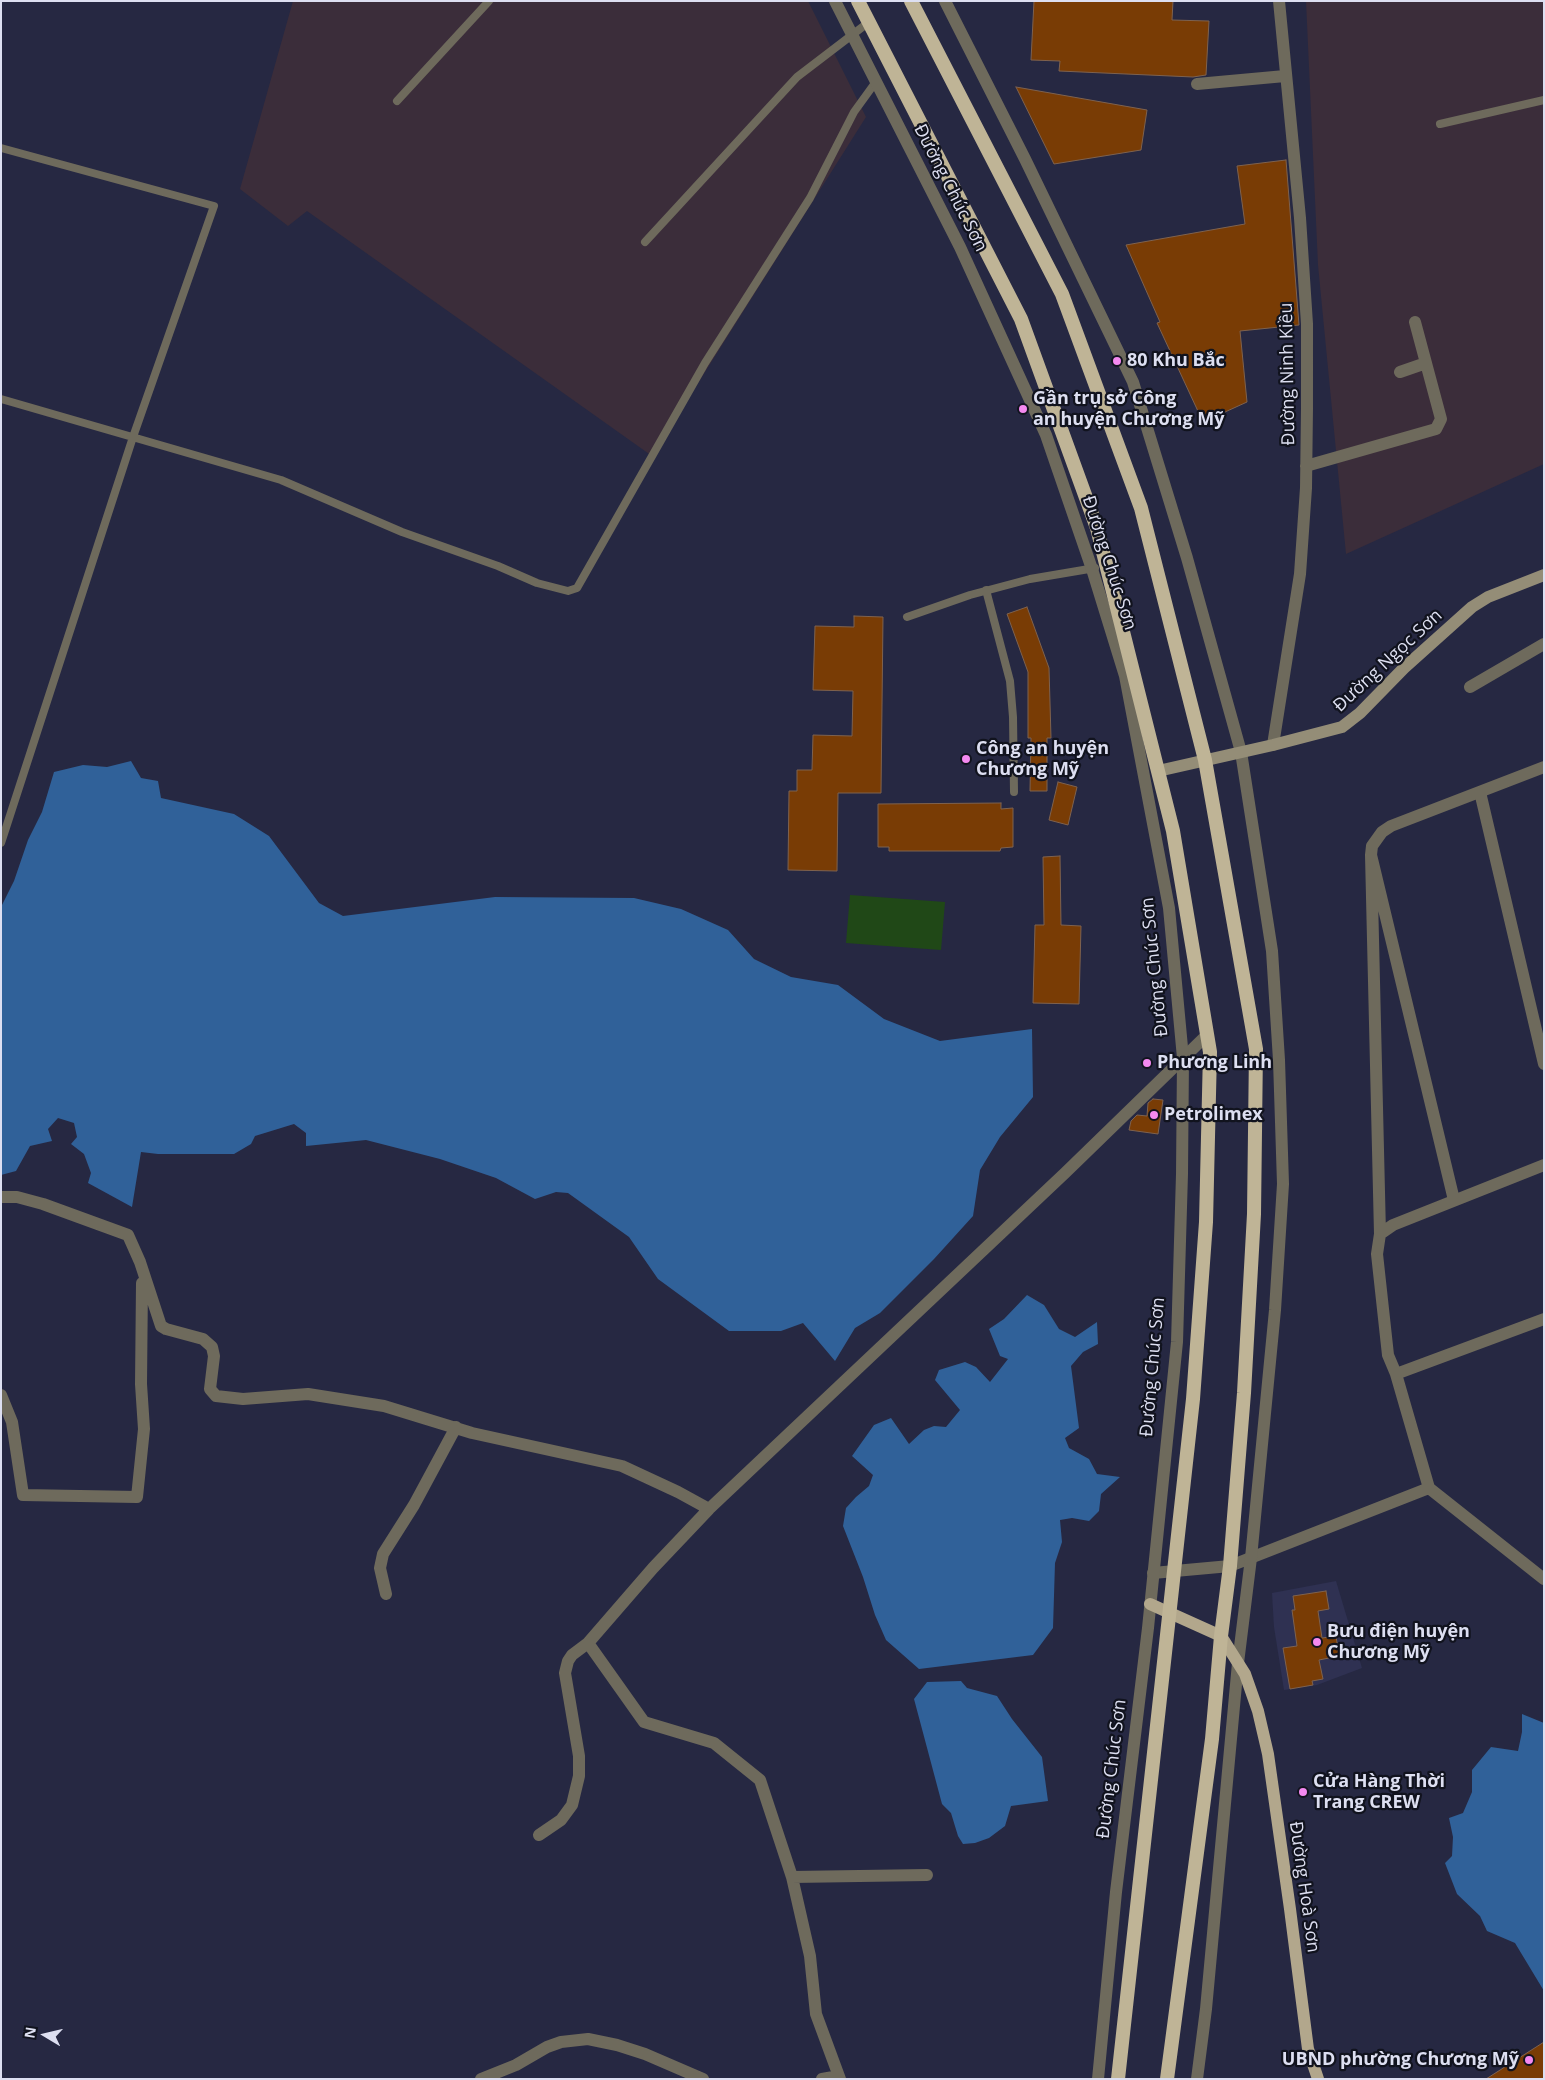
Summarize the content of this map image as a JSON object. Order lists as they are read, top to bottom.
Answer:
{
  "streets": {
    "highway": ["Đường Chúc Sơn"],
    "main road": ["Đường Ngọc Sơn", "Đường Hoà Sơn"],
    "street": ["Đường Ninh Kiều"]
  },
  "crossings": [
    ["Đường Chúc Sơn", "Đường Ngọc Sơn"],
    ["Đường Ninh Kiều", "Đường Ngọc Sơn"]
  ],
  "places": [
    "80 Khu Bắc",
    "Gần trụ sở Công an huyện Chương Mỹ",
    "Công an huyện Chương Mỹ",
    "Phương Linh",
    "Petrolimex",
    "Bưu điện huyện Chương Mỹ",
    "Cửa Hàng Thời Trang CREW",
    "UBND phường Chương Mỹ"
  ],
  "north": "left"
}
